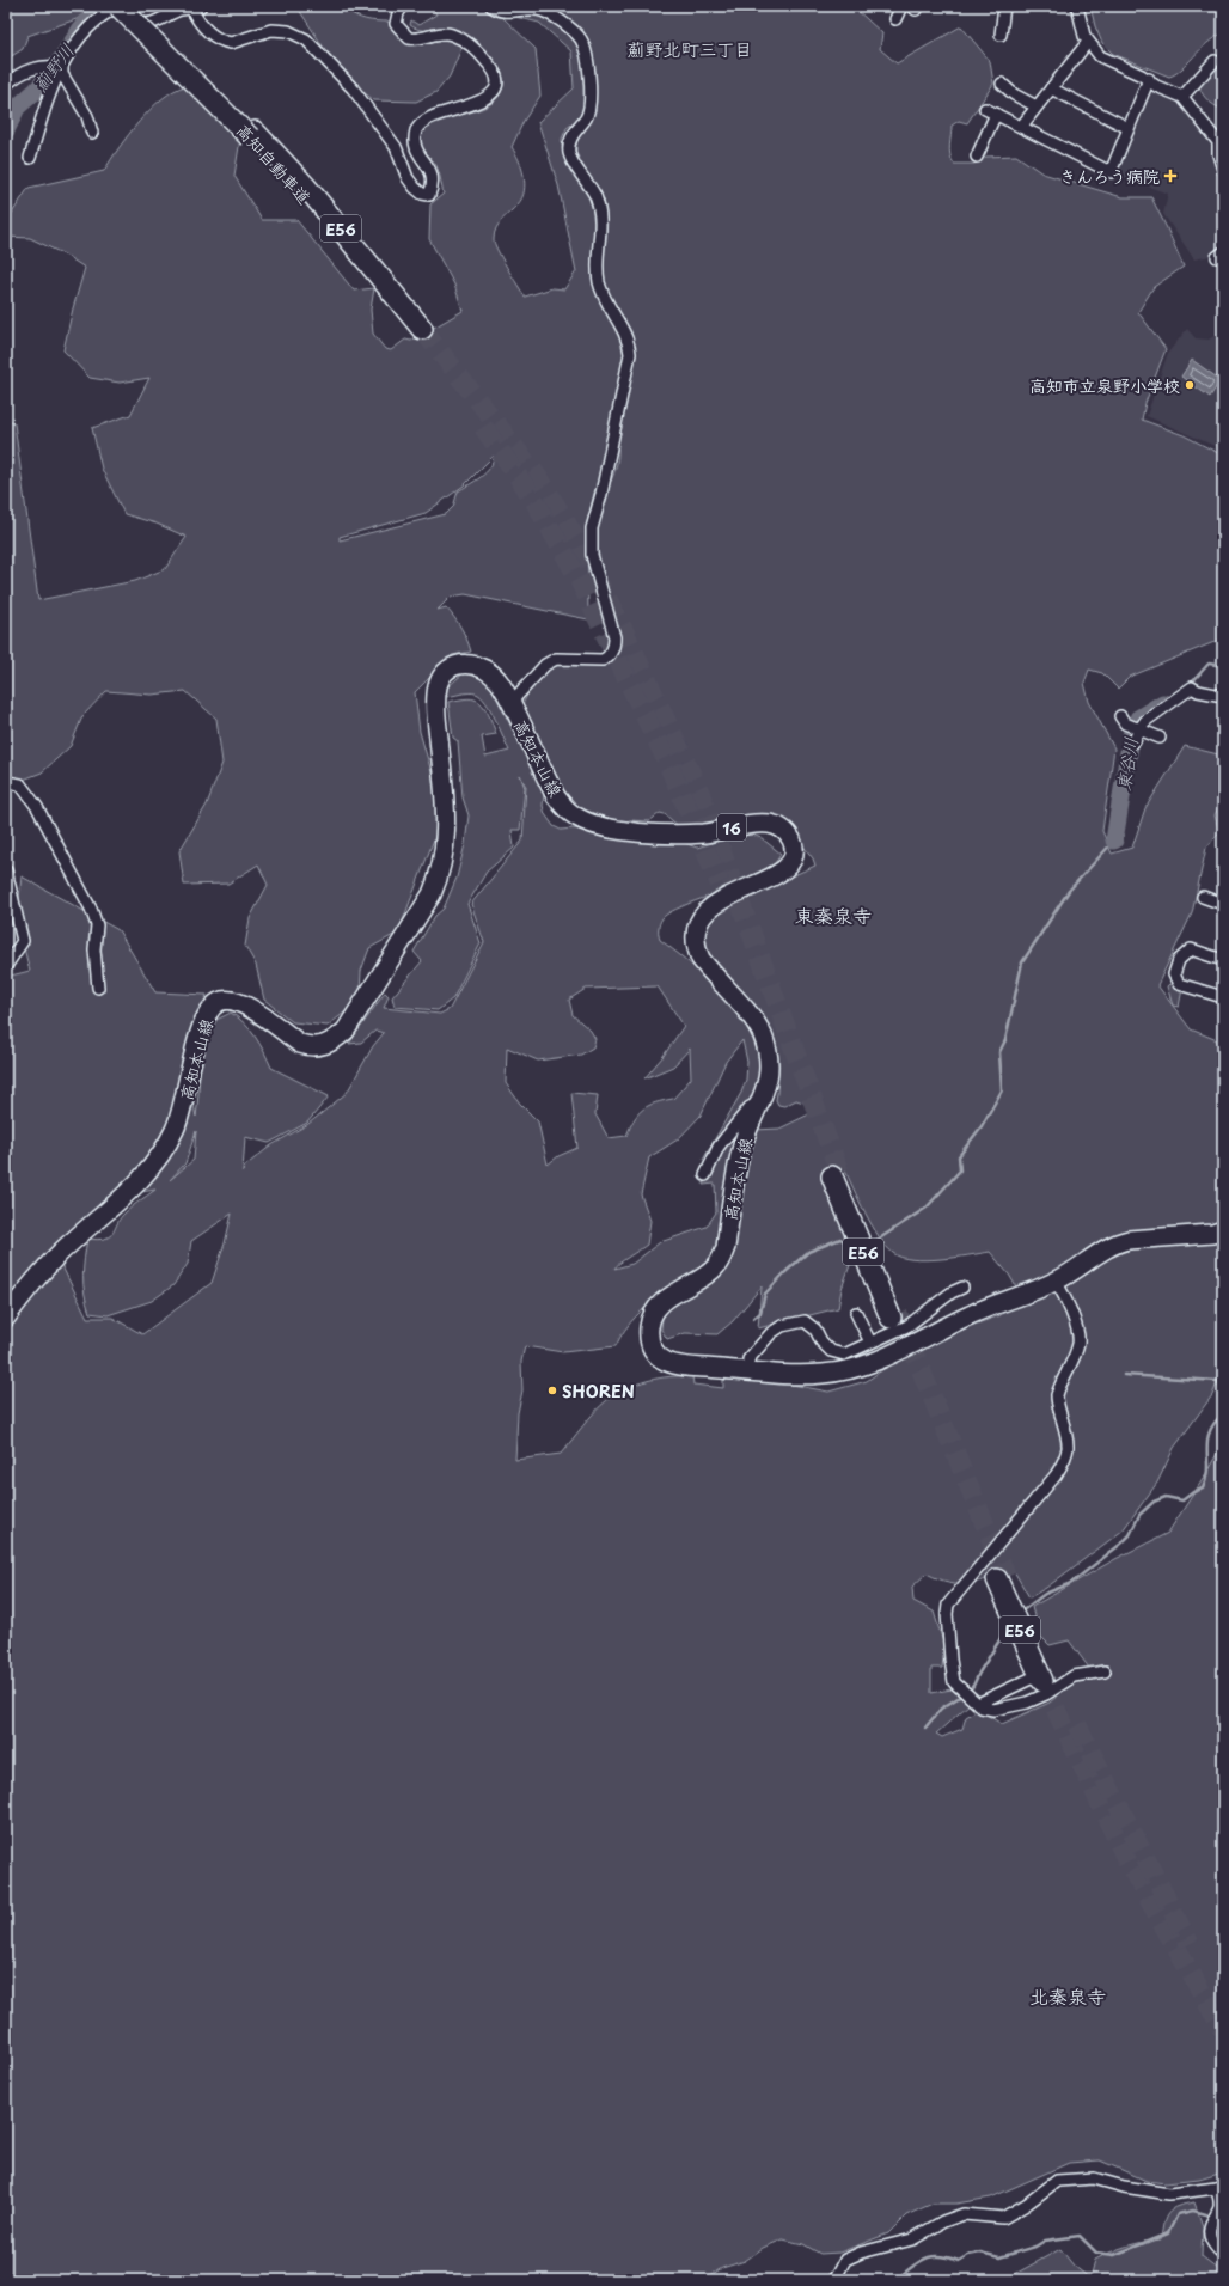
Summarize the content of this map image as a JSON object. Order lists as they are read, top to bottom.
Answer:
{
  "streets": {
    "highway": ["高知自動車道", "E56"],
    "main road": ["高知本山線", "16"]
  },
  "districts": ["薊野北町三丁目", "東秦泉寺", "北秦泉寺"],
  "water": ["薊野川", "東谷川"],
  "places": {
    "health": ["きんろう病院"],
    "other": ["高知市立泉野小学校", "SHOREN"]
  }
}
